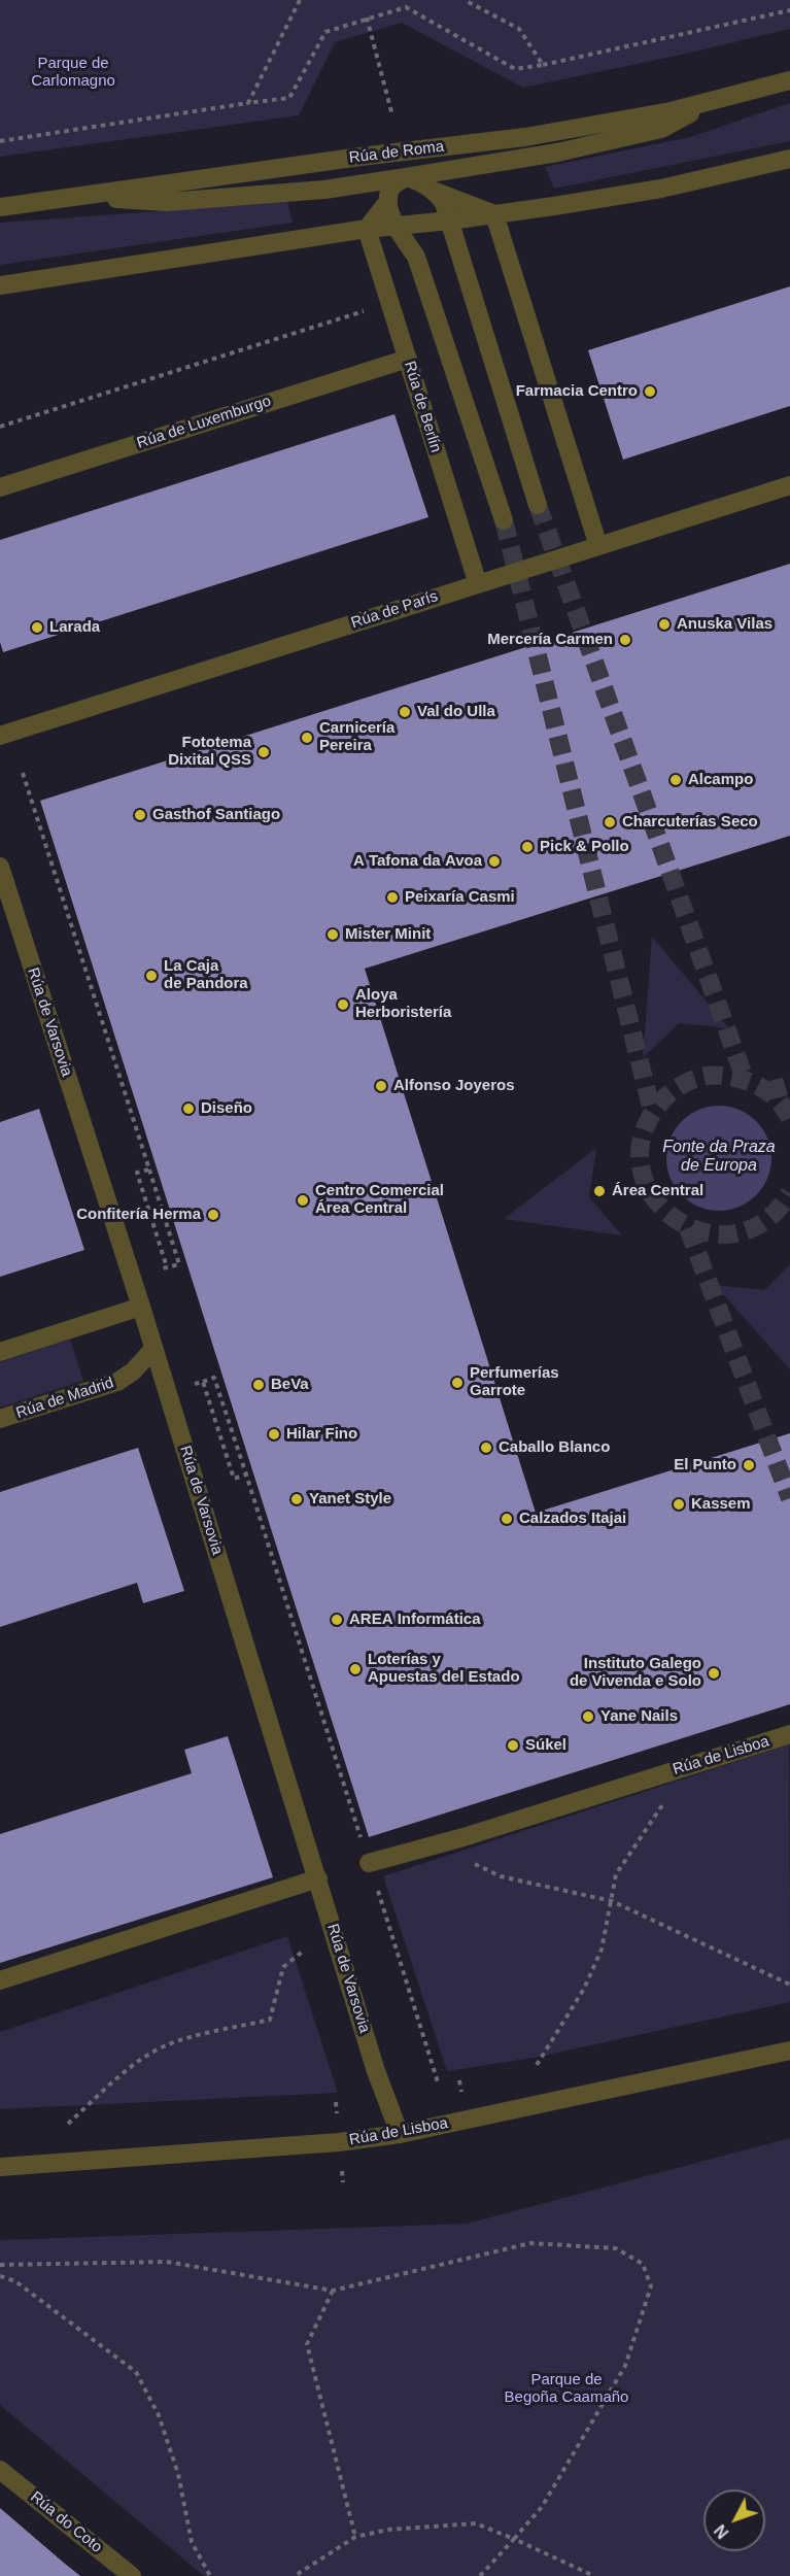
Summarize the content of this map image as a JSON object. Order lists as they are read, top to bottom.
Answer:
{
  "streets": {
    "street": [
      "Rúa de Roma",
      "Rúa de Berlín",
      "Rúa de Luxemburgo",
      "Rúa de París",
      "Rúa de Varsovia",
      "Rúa de Madrid",
      "Rúa de Lisboa",
      "Rúa do Coto"
    ]
  },
  "crossings": [
    ["Rúa de Roma", "Rúa de Berlín"],
    ["Rúa de Berlín", "Rúa de Luxemburgo"],
    ["Rúa de Berlín", "Rúa de París"],
    ["Rúa de Varsovia", "Rúa de Madrid"],
    ["Rúa de Varsovia", "Rúa de Lisboa"]
  ],
  "water": ["Fonte da Praza de Europa"],
  "parks": ["Parque de Carlomagno", "Parque de Begoña Caamaño"],
  "places": [
    "Farmacia Centro",
    "Anuska Vilas",
    "Larada",
    "Mercería Carmen",
    "Val do Ulla",
    "Carnicería Pereira",
    "Fototema Dixital QSS",
    "Alcampo",
    "Gasthof Santiago",
    "Charcuterías Seco",
    "Pick & Pollo",
    "A Tafona da Avoa",
    "Peixaría Casmi",
    "Mister Minit",
    "La Caja de Pandora",
    "Aloya Herboristería",
    "Alfonso Joyeros",
    "Diseño",
    "Área Central",
    "Centro Comercial Área Central",
    "Confitería Herma",
    "Perfumerías Garrote",
    "BeVa",
    "Hilar Fino",
    "Caballo Blanco",
    "El Punto",
    "Yanet Style",
    "Kassem",
    "Calzados Itajai",
    "AREA Informática",
    "Loterías y Apuestas del Estado",
    "Instituto Galego de Vivenda e Solo",
    "Yane Nails",
    "Súkel"
  ],
  "north": "bottom left"
}
